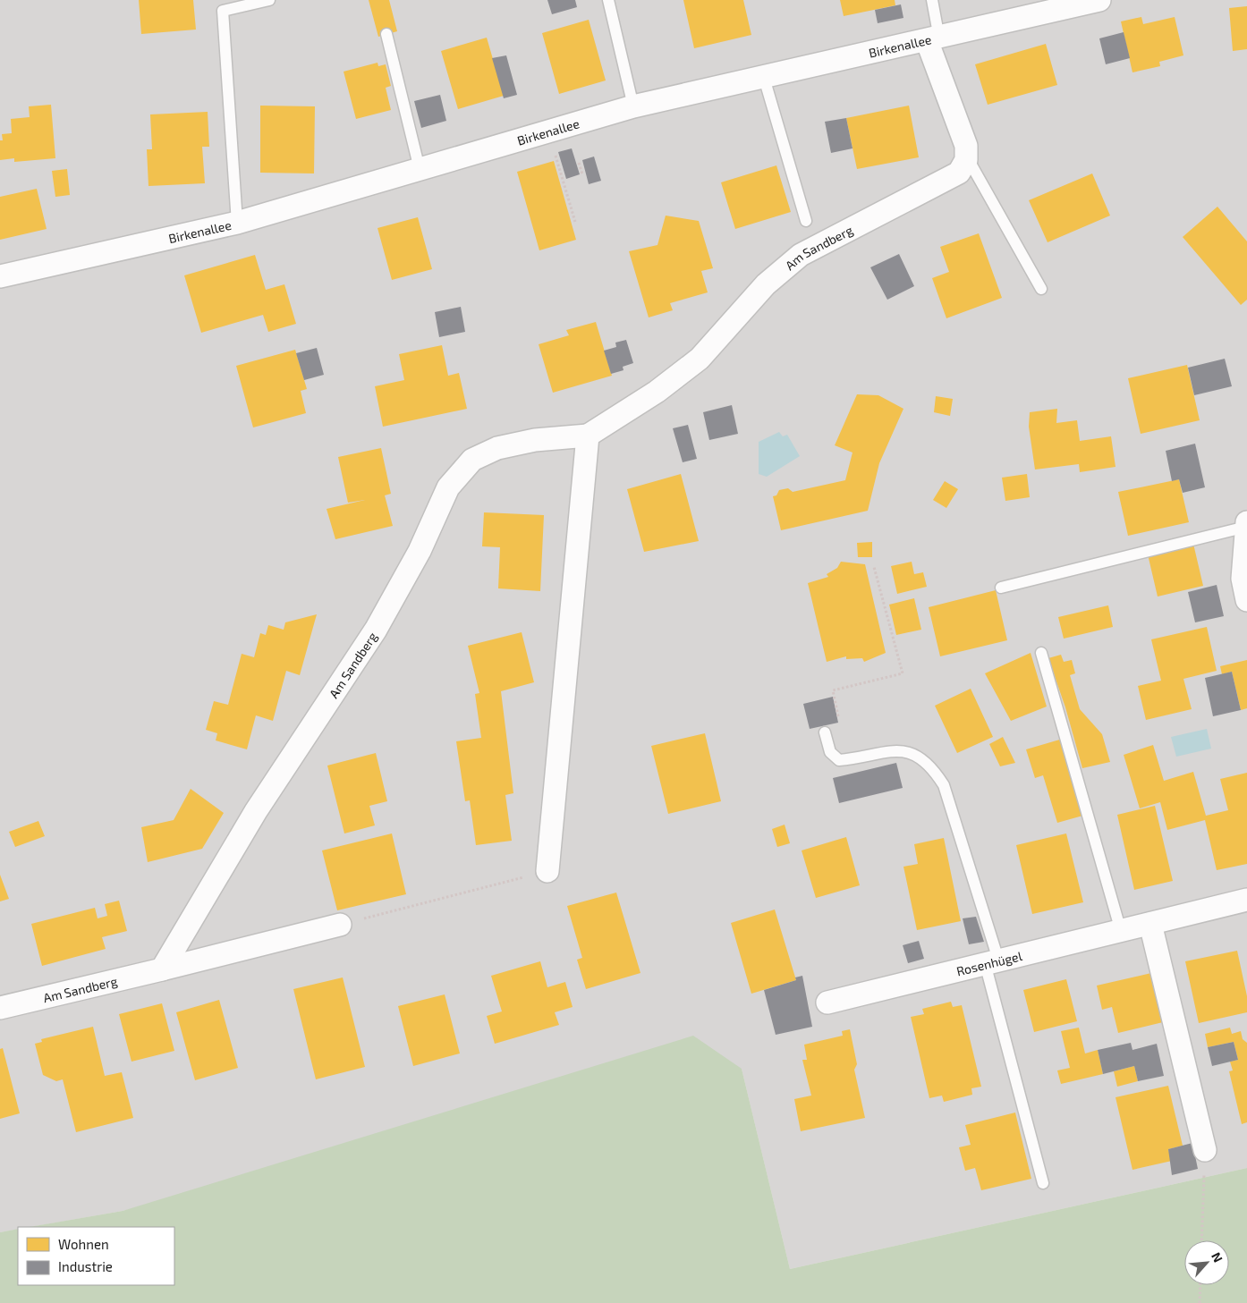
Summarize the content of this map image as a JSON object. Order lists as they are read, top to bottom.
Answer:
{
  "streets": {
    "street": ["Birkenallee", "Am Sandberg", "Rosenhügel"]
  },
  "legend": ["Wohnen", "Industrie"],
  "north": "top right"
}
